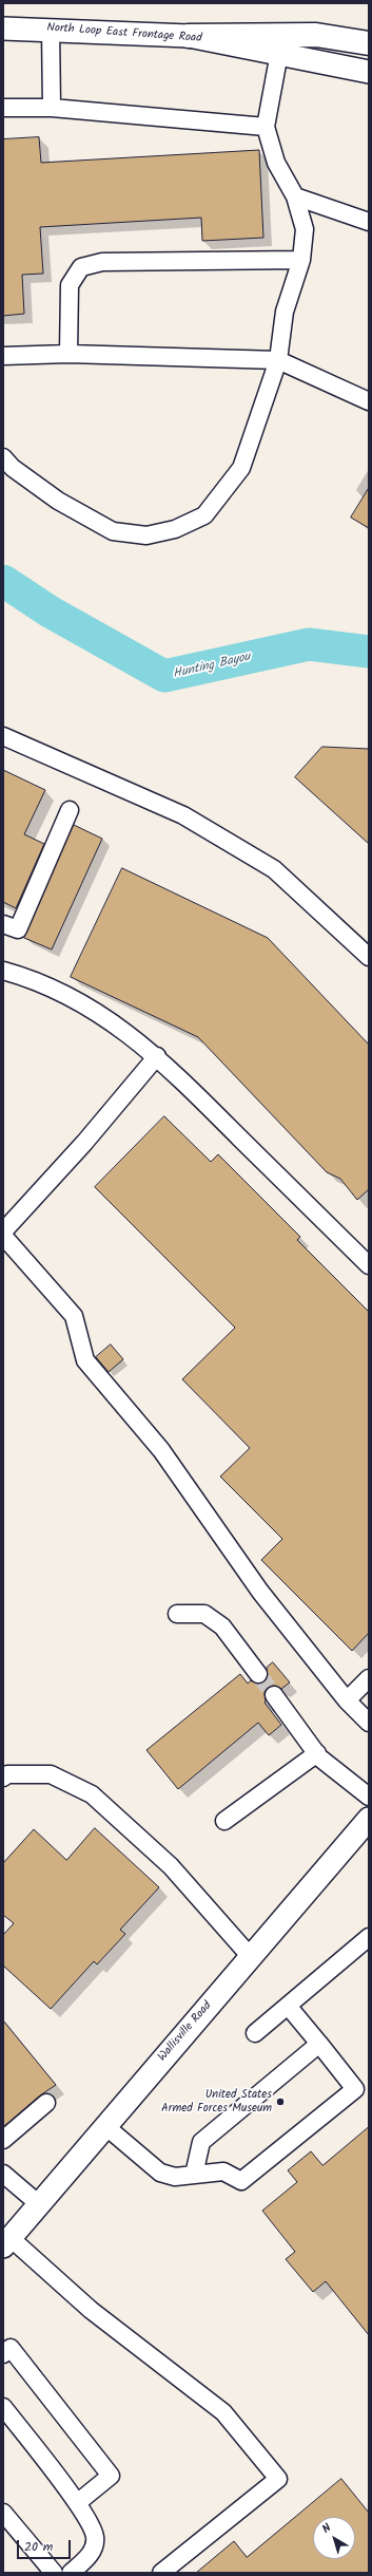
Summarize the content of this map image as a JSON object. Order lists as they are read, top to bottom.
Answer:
{
  "streets": {
    "main road": ["North Loop East Frontage Road", "Wallisville Road"]
  },
  "water": ["Hunting Bayou"],
  "places": ["United States Armed Forces Museum"],
  "scale_bar": "20 m",
  "north": "top left"
}
